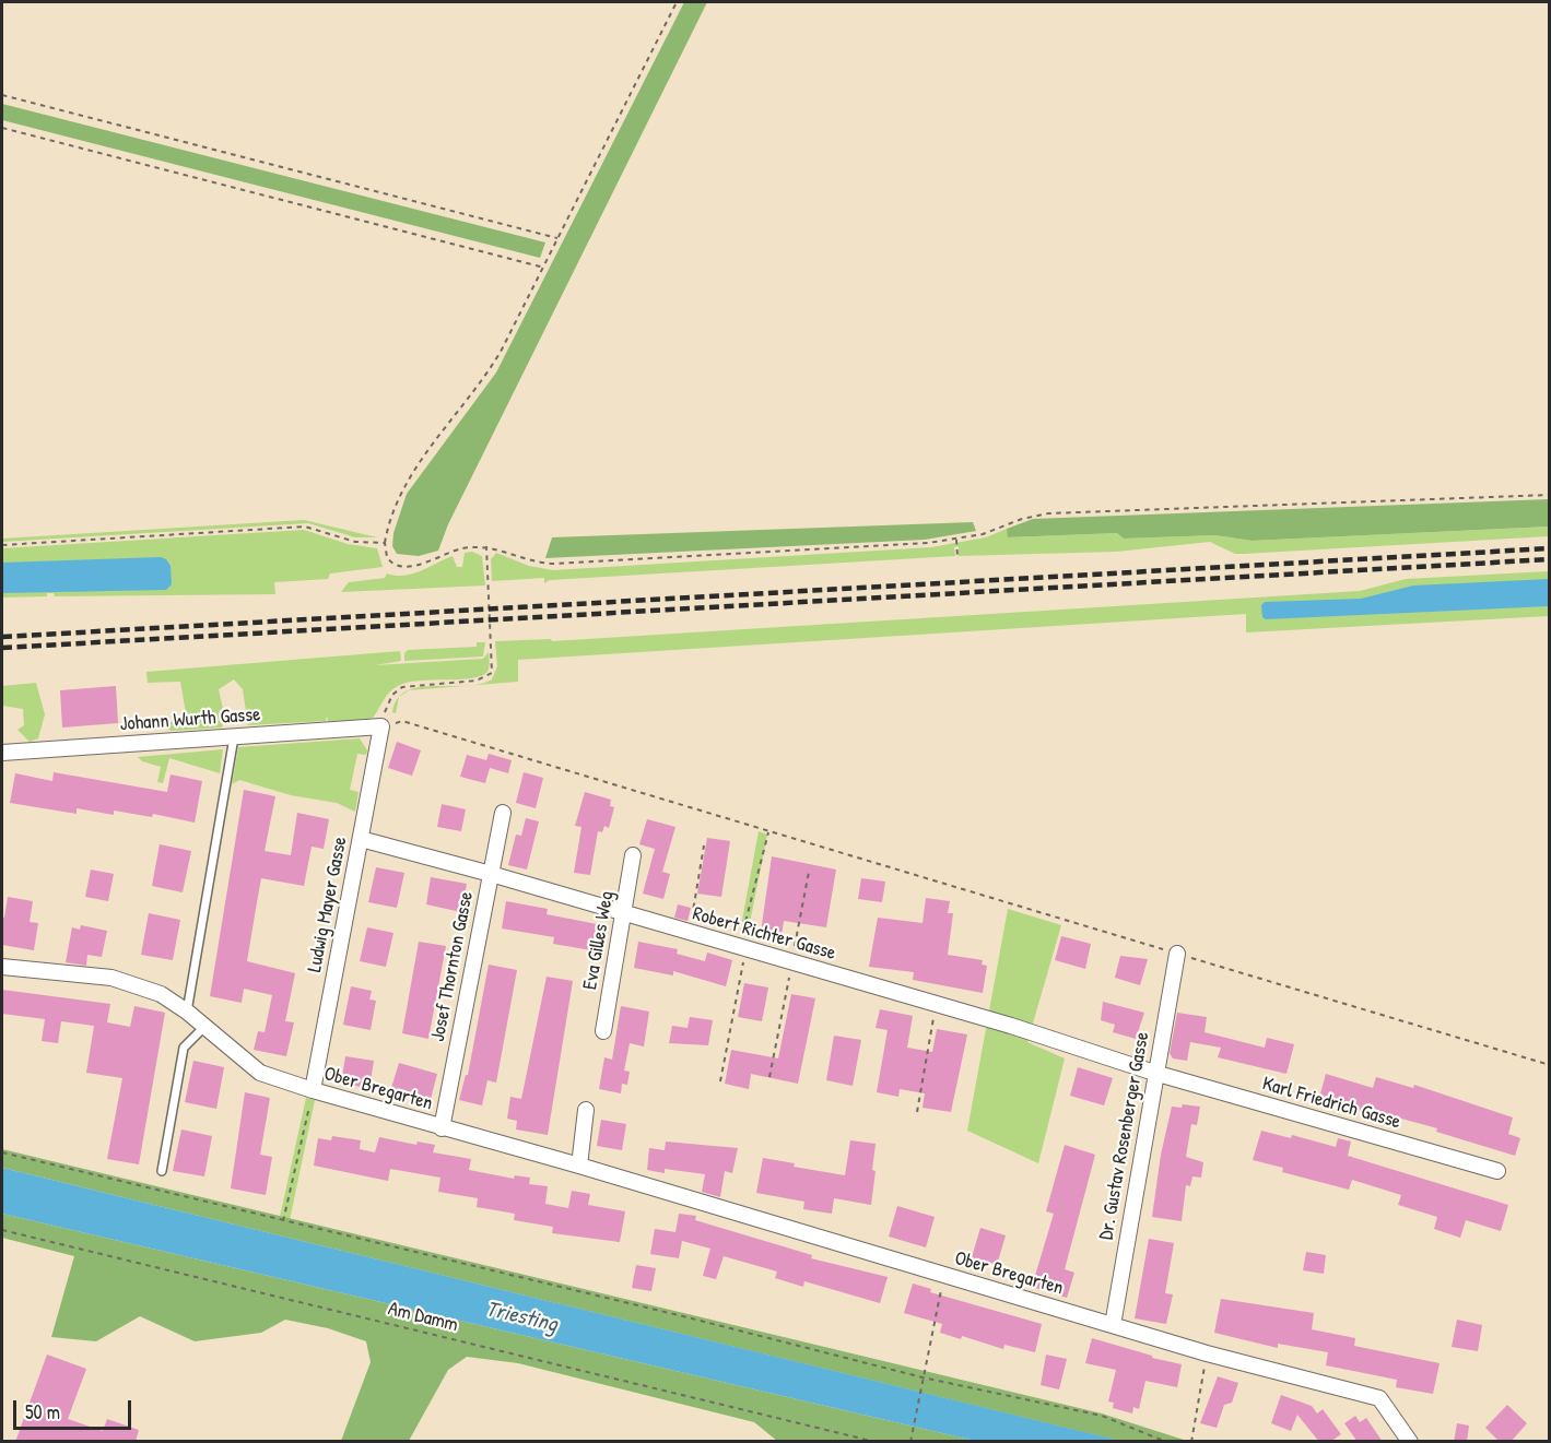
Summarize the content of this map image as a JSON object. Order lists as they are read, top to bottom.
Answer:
{
  "streets": {
    "street": [
      "Johann Wurth Gasse",
      "Ludwig Mayer Gasse",
      "Robert Richter Gasse",
      "Eva Gilles Weg",
      "Josef Thornton Gasse",
      "Ober Bregarten",
      "Karl Friedrich Gasse",
      "Dr. Gustav Rosenberger Gasse"
    ],
    "path": ["Am Damm"]
  },
  "crossings": [
    ["Johann Wurth Gasse", "Ludwig Mayer Gasse"],
    ["Ludwig Mayer Gasse", "Robert Richter Gasse"],
    ["Ludwig Mayer Gasse", "Ober Bregarten"],
    ["Robert Richter Gasse", "Eva Gilles Weg"],
    ["Robert Richter Gasse", "Josef Thornton Gasse"],
    ["Robert Richter Gasse", "Karl Friedrich Gasse"],
    ["Robert Richter Gasse", "Dr. Gustav Rosenberger Gasse"],
    ["Josef Thornton Gasse", "Ober Bregarten"],
    ["Ober Bregarten", "Dr. Gustav Rosenberger Gasse"],
    ["Karl Friedrich Gasse", "Dr. Gustav Rosenberger Gasse"]
  ],
  "water": ["Triesting"],
  "scale_bar": "50 m"
}
